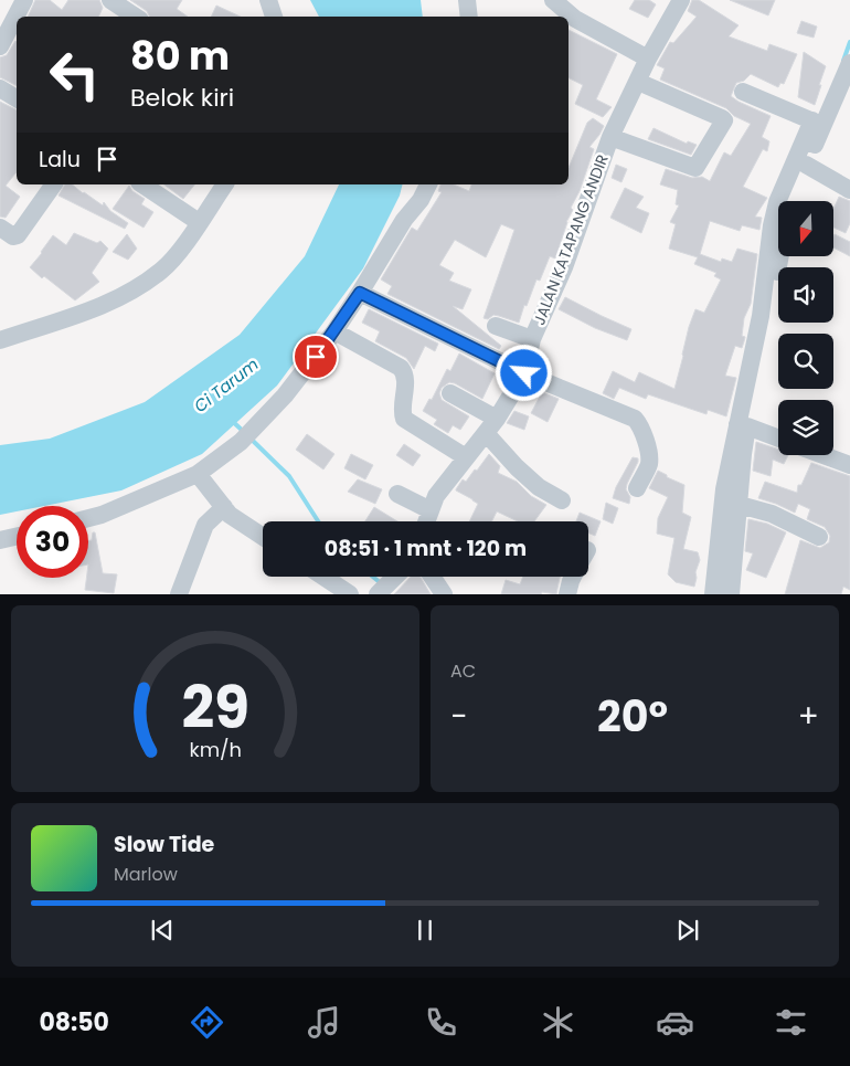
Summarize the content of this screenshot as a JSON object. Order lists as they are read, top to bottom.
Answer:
{
  "streets": {
    "street": ["JALAN KATAPANG ANDIR"]
  },
  "water": ["Ci Tarum"],
  "north": "bottom",
  "page": {
    "turn": ["80 m", "Belok kiri"],
    "then": "Lalu",
    "limit": "30",
    "trip": "08:51 · 1 mnt · 120 m",
    "tile": "AC",
    "heat": ["−", "20°", "+"],
    "song": ["Slow Tide", "Marlow"],
    "tabs": "08:50",
    "gauge": ["29", "km/h"]
  }
}
